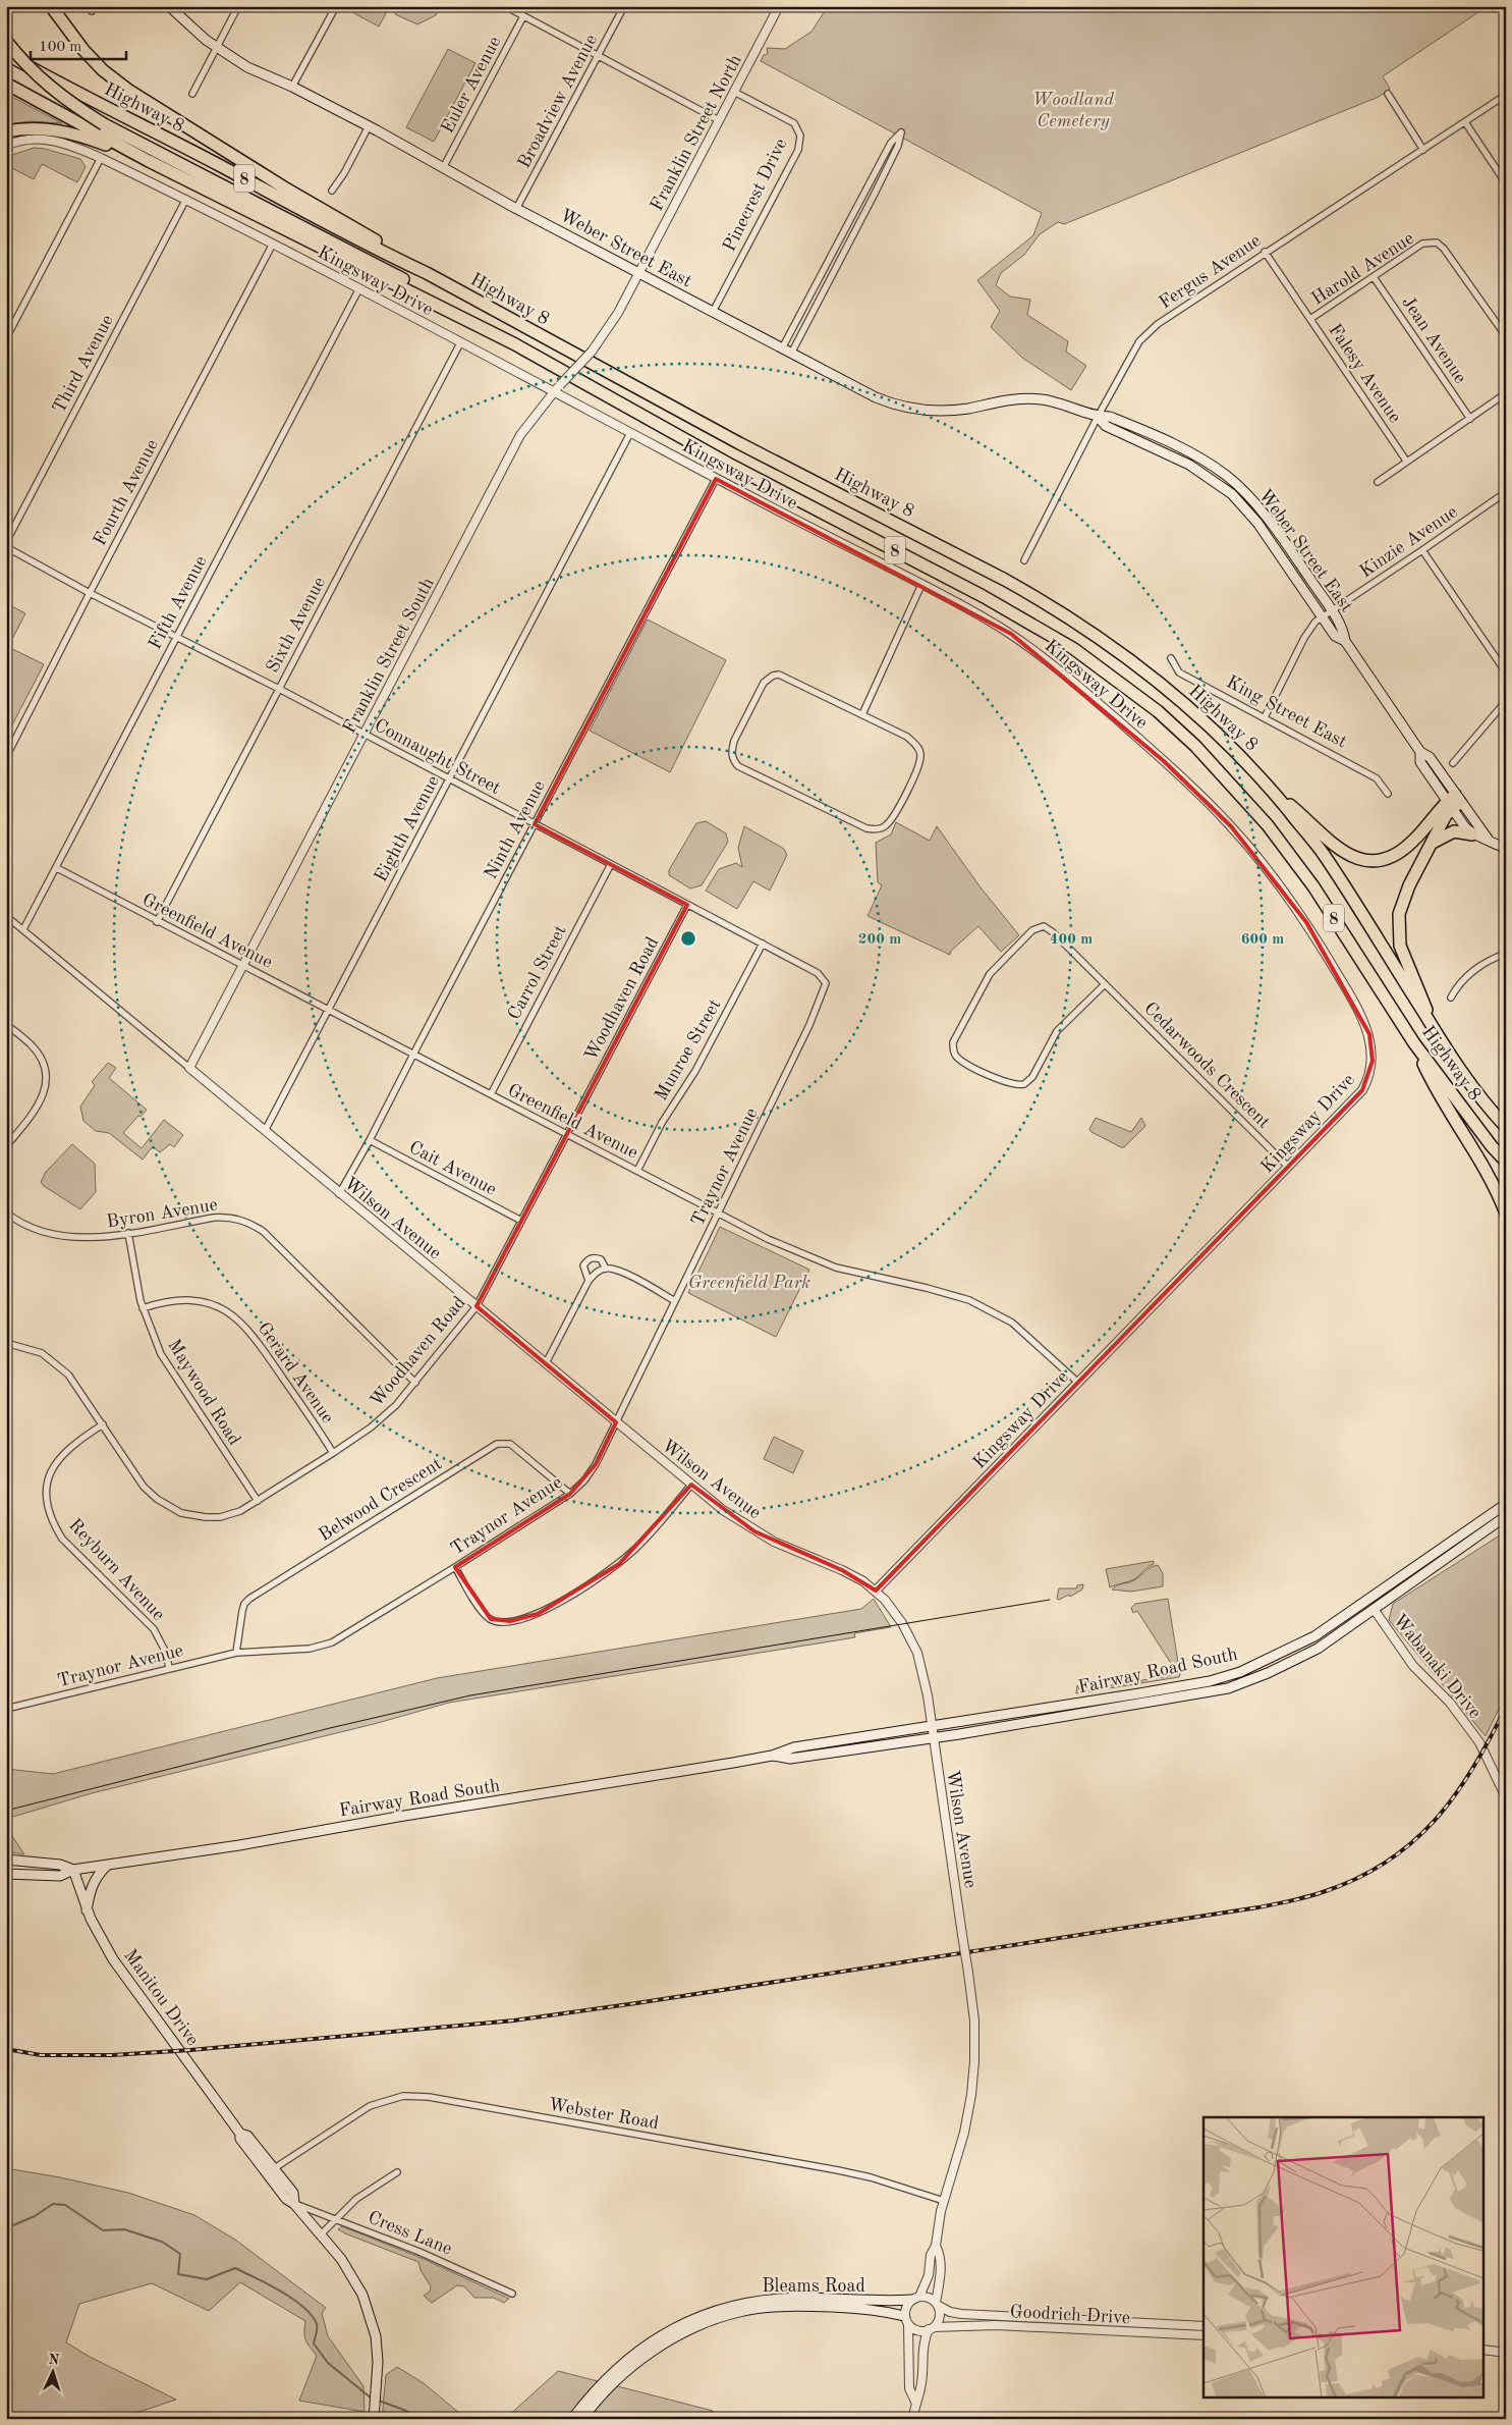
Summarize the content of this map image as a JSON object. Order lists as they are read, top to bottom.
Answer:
{
  "streets": {
    "highway": ["Highway 8", "8"],
    "main road": [
      "Weber Street East",
      "Fairway Road South",
      "Manitou Drive",
      "Bleams Road"
    ],
    "street": [
      "Euler Avenue",
      "Broadview Avenue",
      "Franklin Street North",
      "Pinecrest Drive",
      "Harold Avenue",
      "Fergus Avenue",
      "Kingsway Drive",
      "Jean Avenue",
      "Third Avenue",
      "Falesy Avenue",
      "Fourth Avenue",
      "Kinzie Avenue",
      "Fifth Avenue",
      "Sixth Avenue",
      "Franklin Street South",
      "King Street East",
      "Connaught Street",
      "Eighth Avenue",
      "Ninth Avenue",
      "Greenfield Avenue",
      "Carrol Street",
      "Woodhaven Road",
      "Munroe Street",
      "Cedarwoods Crescent",
      "Traynor Avenue",
      "Cait Avenue",
      "Byron Avenue",
      "Wilson Avenue",
      "Gerard Avenue",
      "Maywood Road",
      "Belwood Crescent",
      "Reyburn Avenue",
      "Wabanaki Drive",
      "Webster Road",
      "Cress Lane",
      "Goodrich Drive"
    ]
  },
  "crossings": [
    ["Euler Avenue", "Weber Street East"],
    ["Broadview Avenue", "Weber Street East"],
    ["Franklin Street North", "Pinecrest Drive"],
    ["Franklin Street North", "Weber Street East"],
    ["Franklin Street North", "Franklin Street South"],
    ["Pinecrest Drive", "Weber Street East"],
    ["Weber Street East", "Fergus Avenue"],
    ["Weber Street East", "Kinzie Avenue"],
    ["Weber Street East", "Franklin Street South"],
    ["Harold Avenue", "Jean Avenue"],
    ["Harold Avenue", "Falesy Avenue"],
    ["Fergus Avenue", "Falesy Avenue"],
    ["Kingsway Drive", "Third Avenue"],
    ["Kingsway Drive", "Fourth Avenue"],
    ["Kingsway Drive", "Fifth Avenue"],
    ["Kingsway Drive", "Sixth Avenue"],
    ["Kingsway Drive", "Franklin Street South"],
    ["Kingsway Drive", "Eighth Avenue"],
    ["Kingsway Drive", "Ninth Avenue"],
    ["Kingsway Drive", "Greenfield Avenue"],
    ["Kingsway Drive", "Cedarwoods Crescent"],
    ["Kingsway Drive", "Wilson Avenue"],
    ["Fourth Avenue", "Connaught Street"],
    ["Kinzie Avenue", "King Street East"],
    ["Fifth Avenue", "Connaught Street"],
    ["Fifth Avenue", "Greenfield Avenue"],
    ["Fifth Avenue", "Wilson Avenue"],
    ["Sixth Avenue", "Connaught Street"],
    ["Sixth Avenue", "Greenfield Avenue"],
    ["Franklin Street South", "Connaught Street"],
    ["Franklin Street South", "Greenfield Avenue"],
    ["Franklin Street South", "Wilson Avenue"],
    ["Connaught Street", "Eighth Avenue"],
    ["Connaught Street", "Ninth Avenue"],
    ["Connaught Street", "Carrol Street"],
    ["Connaught Street", "Woodhaven Road"],
    ["Connaught Street", "Munroe Street"],
    ["Connaught Street", "Traynor Avenue"],
    ["Eighth Avenue", "Greenfield Avenue"],
    ["Eighth Avenue", "Wilson Avenue"],
    ["Ninth Avenue", "Greenfield Avenue"],
    ["Ninth Avenue", "Cait Avenue"],
    ["Ninth Avenue", "Wilson Avenue"],
    ["Greenfield Avenue", "Carrol Street"],
    ["Greenfield Avenue", "Woodhaven Road"],
    ["Greenfield Avenue", "Munroe Street"],
    ["Greenfield Avenue", "Traynor Avenue"],
    ["Woodhaven Road", "Cait Avenue"],
    ["Woodhaven Road", "Byron Avenue"],
    ["Woodhaven Road", "Wilson Avenue"],
    ["Woodhaven Road", "Gerard Avenue"],
    ["Woodhaven Road", "Maywood Road"],
    ["Woodhaven Road", "Reyburn Avenue"],
    ["Traynor Avenue", "Wilson Avenue"],
    ["Traynor Avenue", "Belwood Crescent"],
    ["Traynor Avenue", "Reyburn Avenue"],
    ["Byron Avenue", "Maywood Road"],
    ["Wilson Avenue", "Fairway Road South"],
    ["Wilson Avenue", "Webster Road"],
    ["Wilson Avenue", "Bleams Road"],
    ["Wilson Avenue", "Goodrich Drive"],
    ["Gerard Avenue", "Maywood Road"],
    ["Wabanaki Drive", "Fairway Road South"],
    ["Fairway Road South", "Manitou Drive"],
    ["Manitou Drive", "Webster Road"],
    ["Manitou Drive", "Cress Lane"],
    ["Bleams Road", "Goodrich Drive"]
  ],
  "parks": ["Woodland Cemetery", "Greenfield Park"],
  "scale_bar": "100 m",
  "north": "top",
  "rings": ["200 m", "400 m", "600 m"]
}
